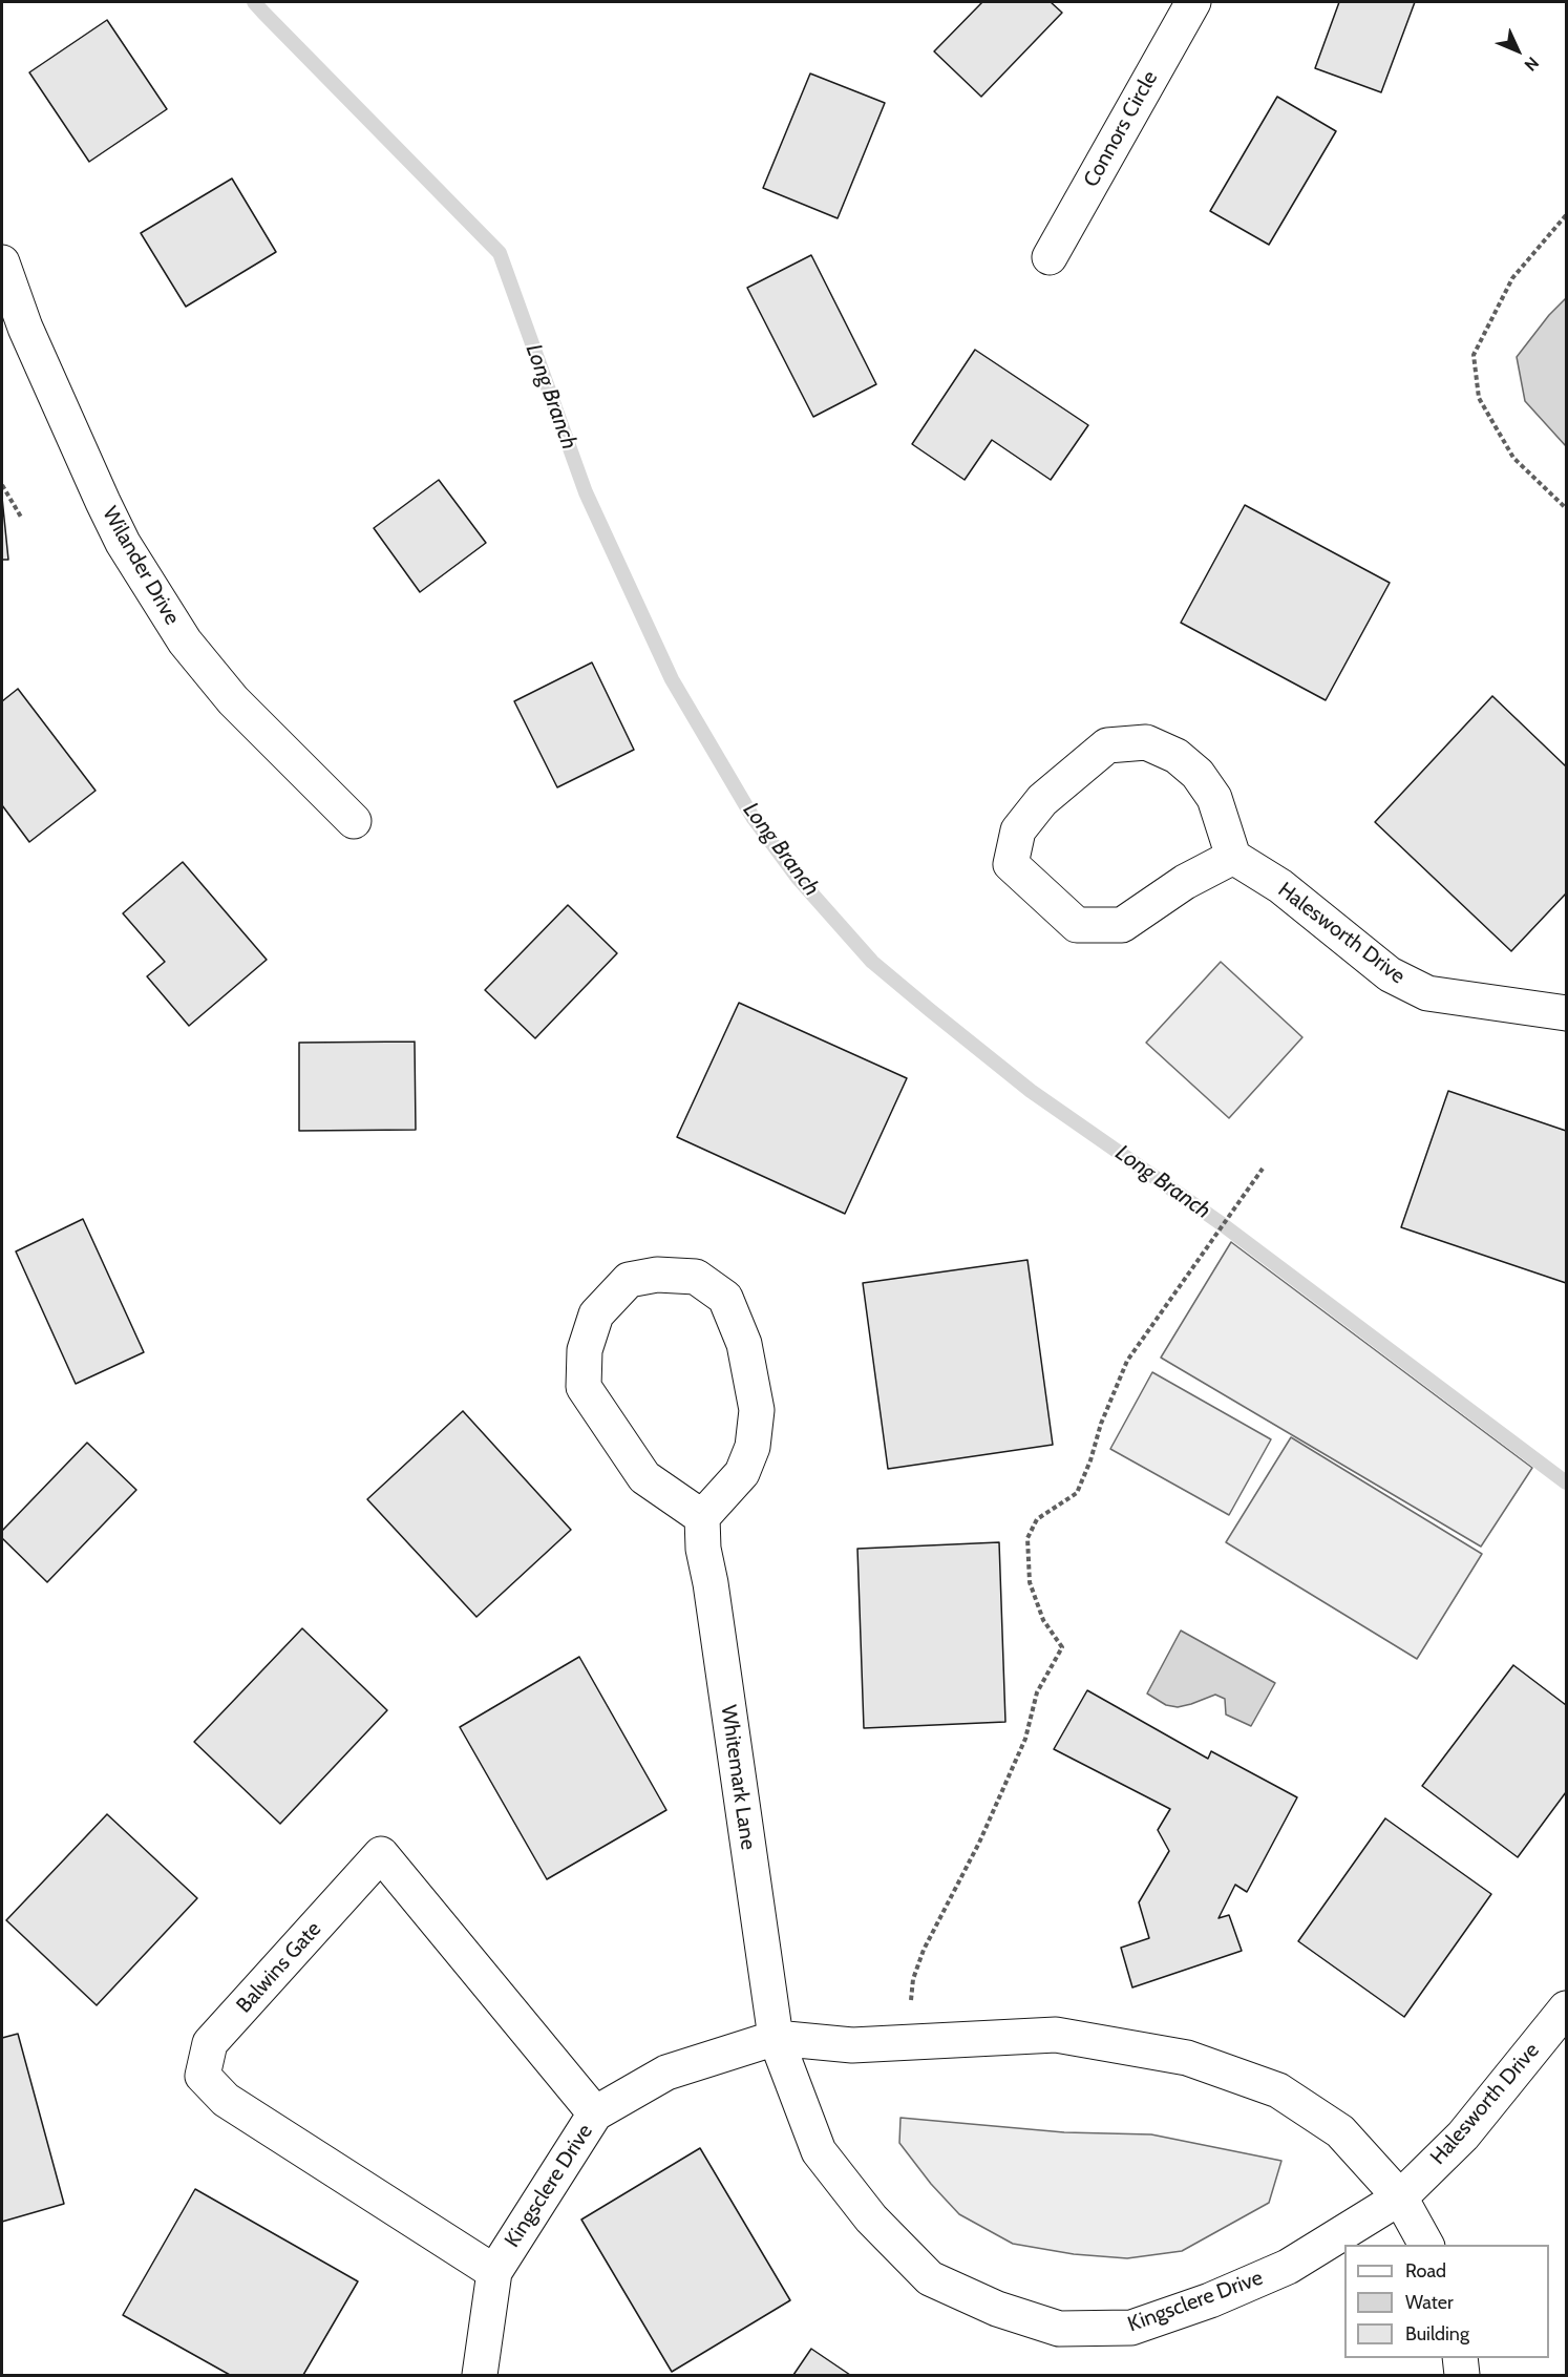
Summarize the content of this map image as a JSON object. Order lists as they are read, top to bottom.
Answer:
{
  "streets": {
    "street": [
      "Connors Circle",
      "Wilander Drive",
      "Halesworth Drive",
      "Whitemark Lane",
      "Balwins Gate",
      "Kingsclere Drive"
    ]
  },
  "crossings": [
    ["Halesworth Drive", "Kingsclere Drive"],
    ["Whitemark Lane", "Kingsclere Drive"],
    ["Balwins Gate", "Kingsclere Drive"]
  ],
  "water": ["Long Branch"],
  "legend": ["Road", "Water", "Building"],
  "north": "bottom right"
}
